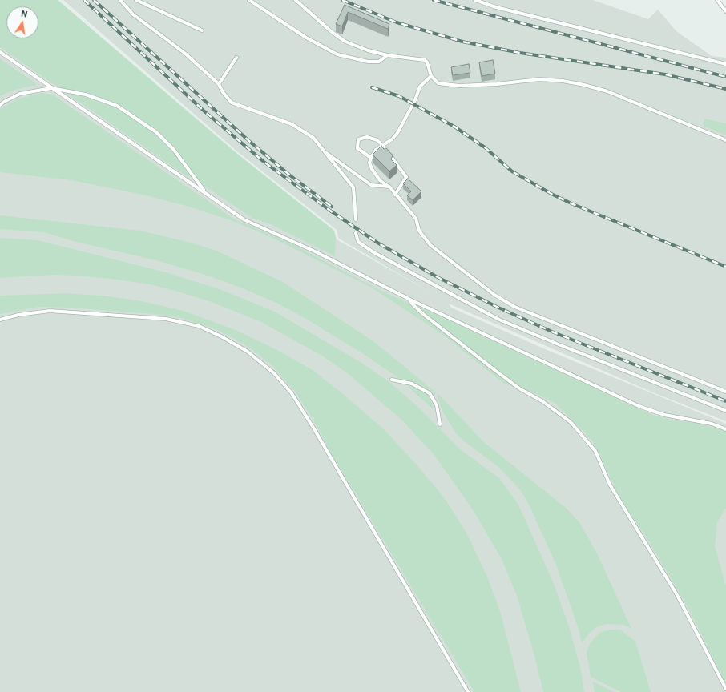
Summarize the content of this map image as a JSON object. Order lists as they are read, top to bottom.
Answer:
{
  "north": "top"
}
